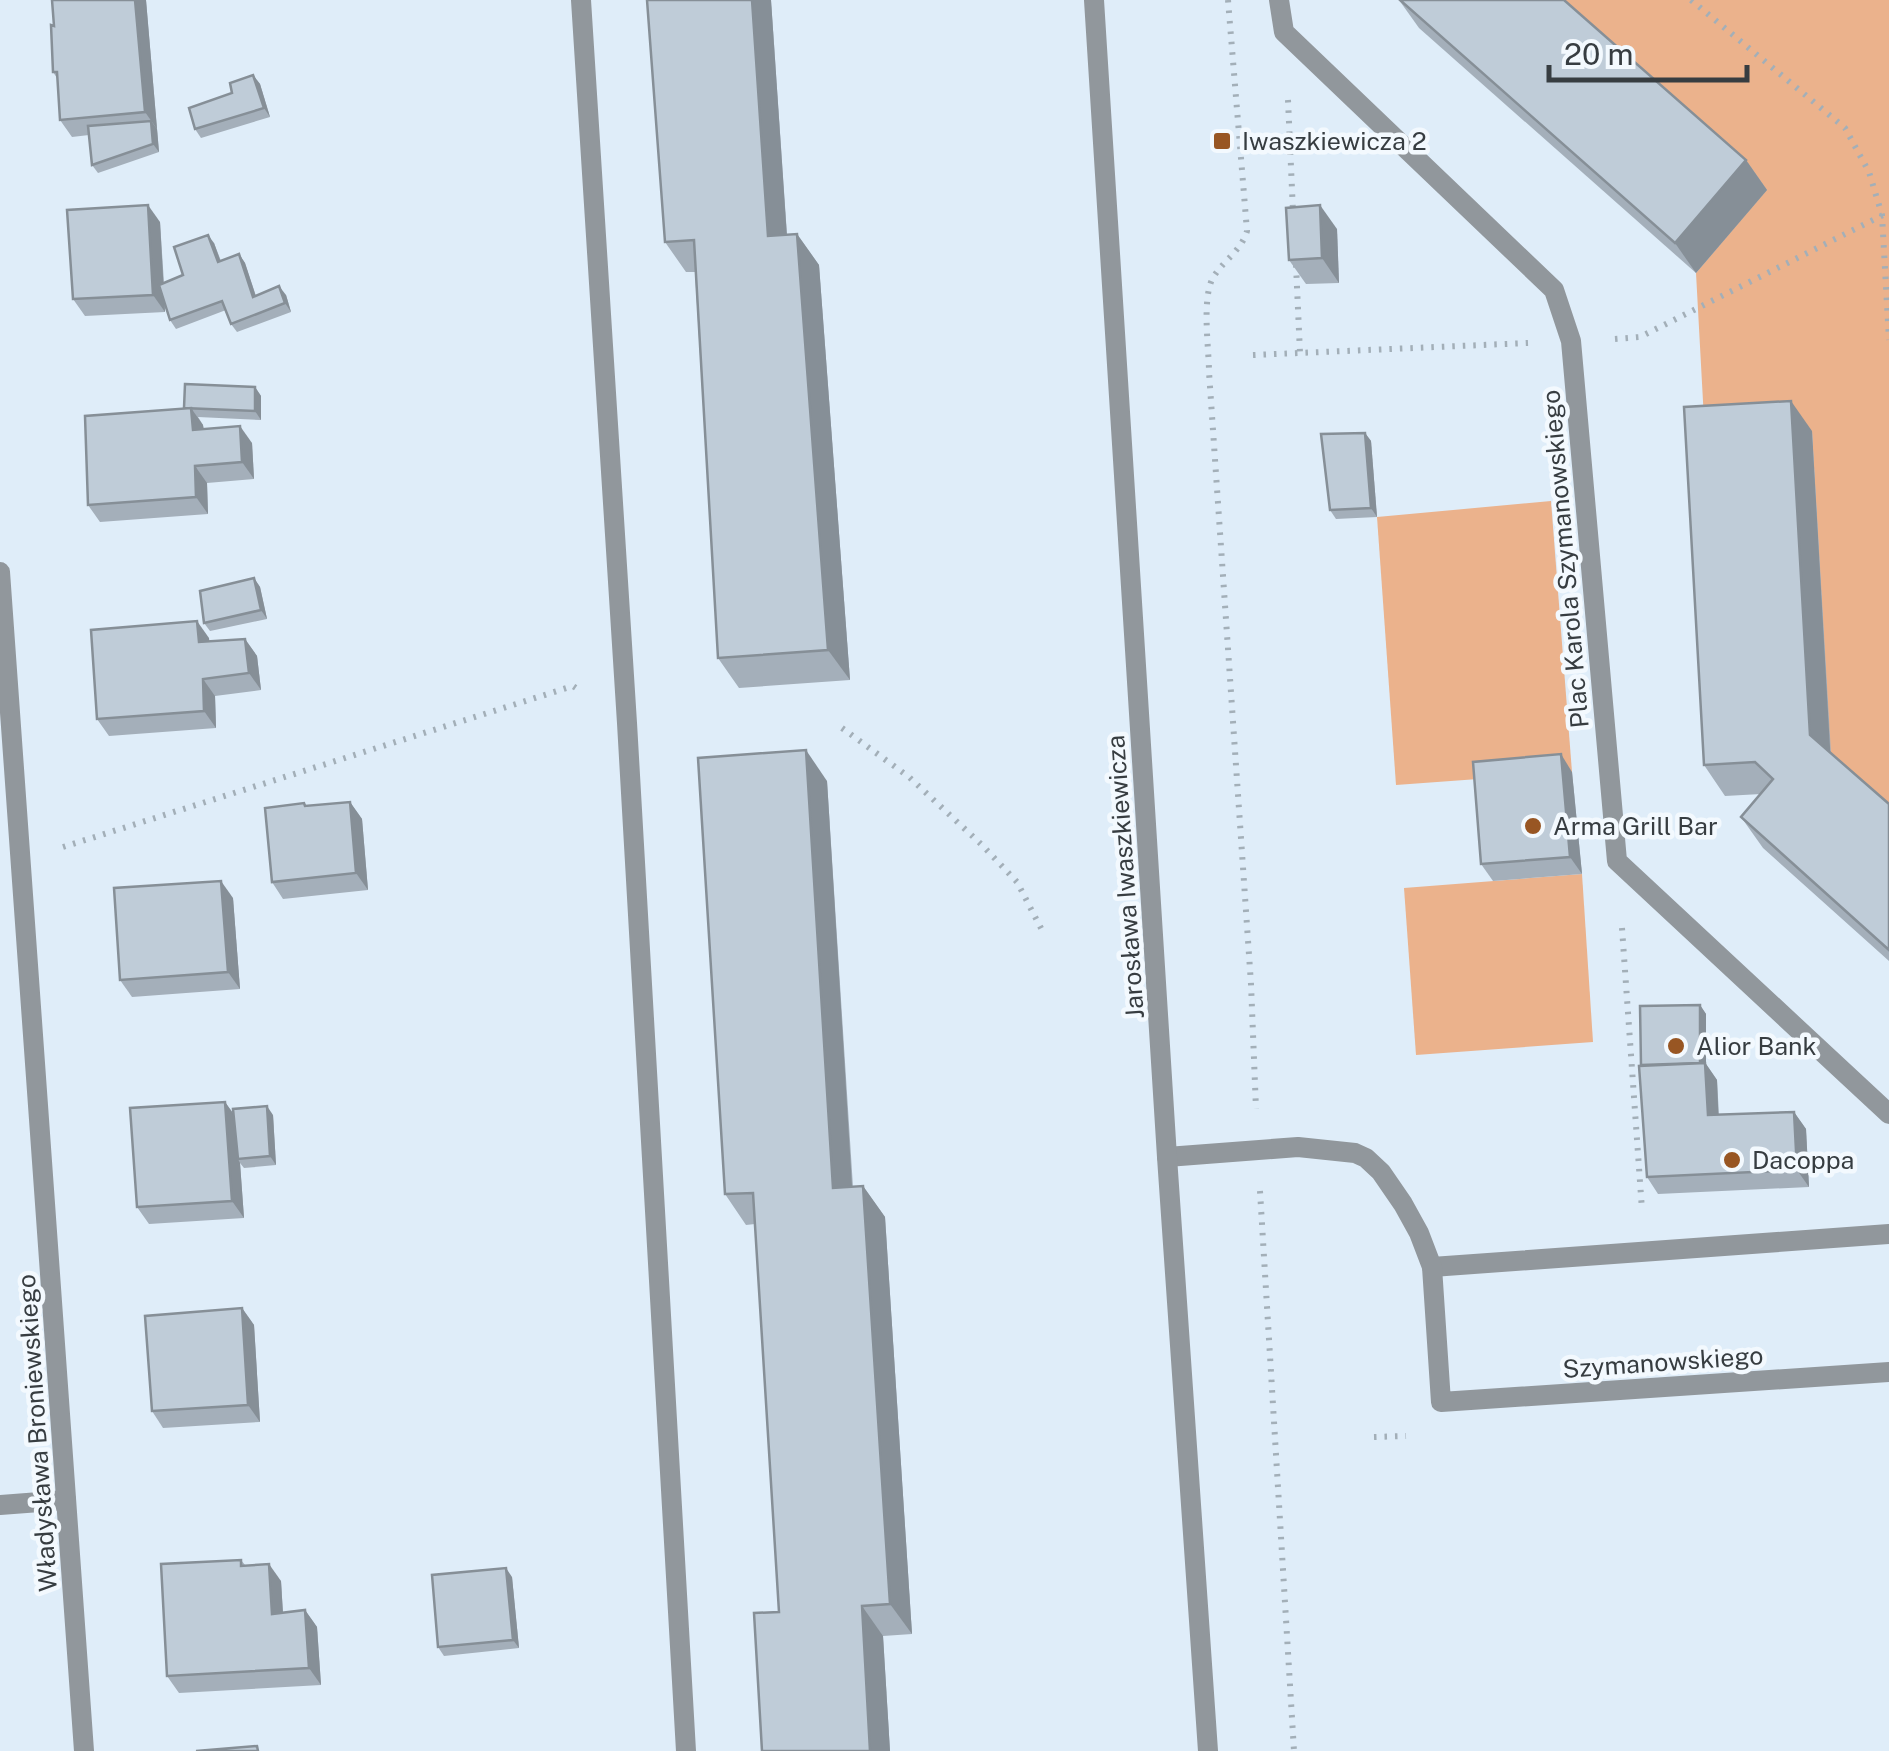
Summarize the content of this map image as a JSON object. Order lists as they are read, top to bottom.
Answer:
{
  "streets": {
    "street": [
      "Plac Karola Szymanowskiego",
      "Jarosława Iwaszkiewicza",
      "Szymanowskiego",
      "Władysława Broniewskiego"
    ]
  },
  "places": {
    "transit": ["Iwaszkiewicza 2"],
    "other": ["Arma Grill Bar", "Alior Bank", "Dacoppa"]
  },
  "scale_bar": "20 m"
}
